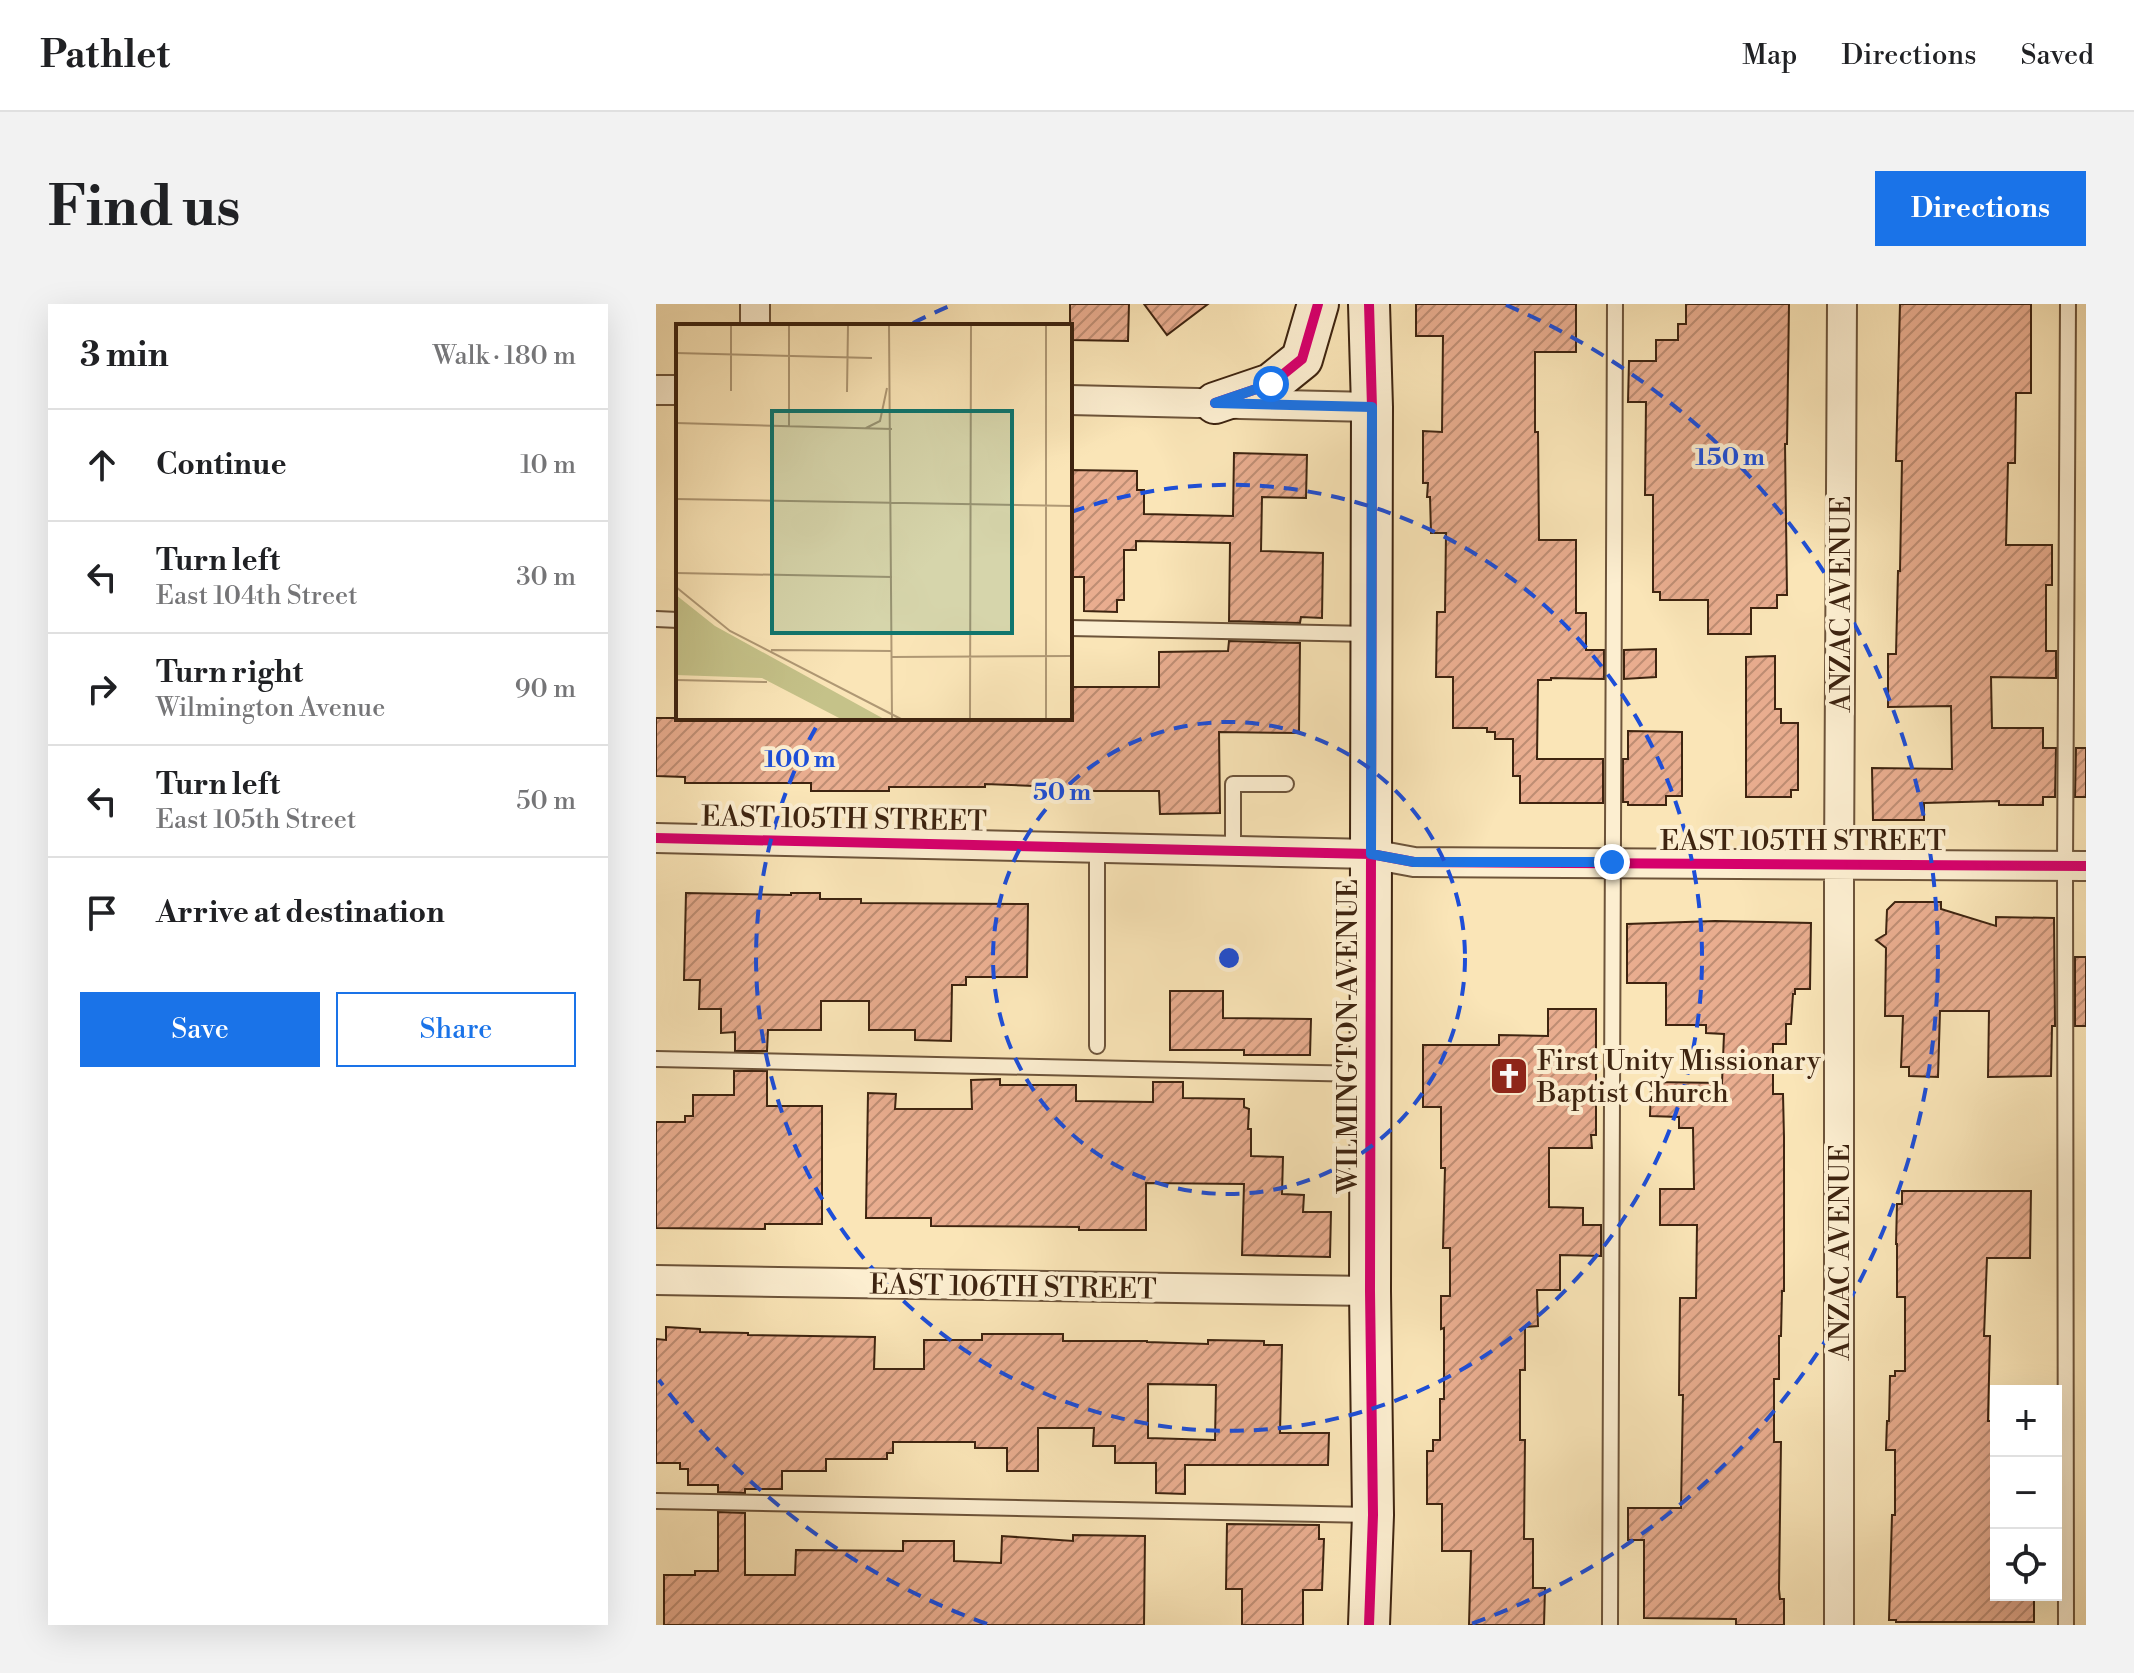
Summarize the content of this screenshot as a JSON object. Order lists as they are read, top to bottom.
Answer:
{
  "streets": {
    "main road": ["WILMINGTON AVENUE"],
    "street": ["ANZAC AVENUE", "EAST 105TH STREET", "EAST 106TH STREET"]
  },
  "crossings": [
    ["ANZAC AVENUE", "EAST 105TH STREET"],
    ["EAST 105TH STREET", "WILMINGTON AVENUE"],
    ["WILMINGTON AVENUE", "EAST 106TH STREET"]
  ],
  "places": {
    "church": ["First Unity Missionary Baptist Church"]
  },
  "page": {
    "header": "Pathlet",
    "nav": ["Map", "Directions", "Saved"],
    "buttons": [
      "Directions",
      ["Save", "Share"]
    ],
    "title": "Find us",
    "heading": ["3 min", "Walk · 180 m"],
    "list": [
      ["Continue", "10 m"],
      ["Turn left", "East 104th Street", "30 m"],
      ["Turn right", "Wilmington Avenue", "90 m"],
      ["Turn left", "East 105th Street", "50 m"],
      "Arrive at destination"
    ],
    "map_buttons": ["+", "−"]
  },
  "rings": ["150 m", "100 m", "50 m"]
}
